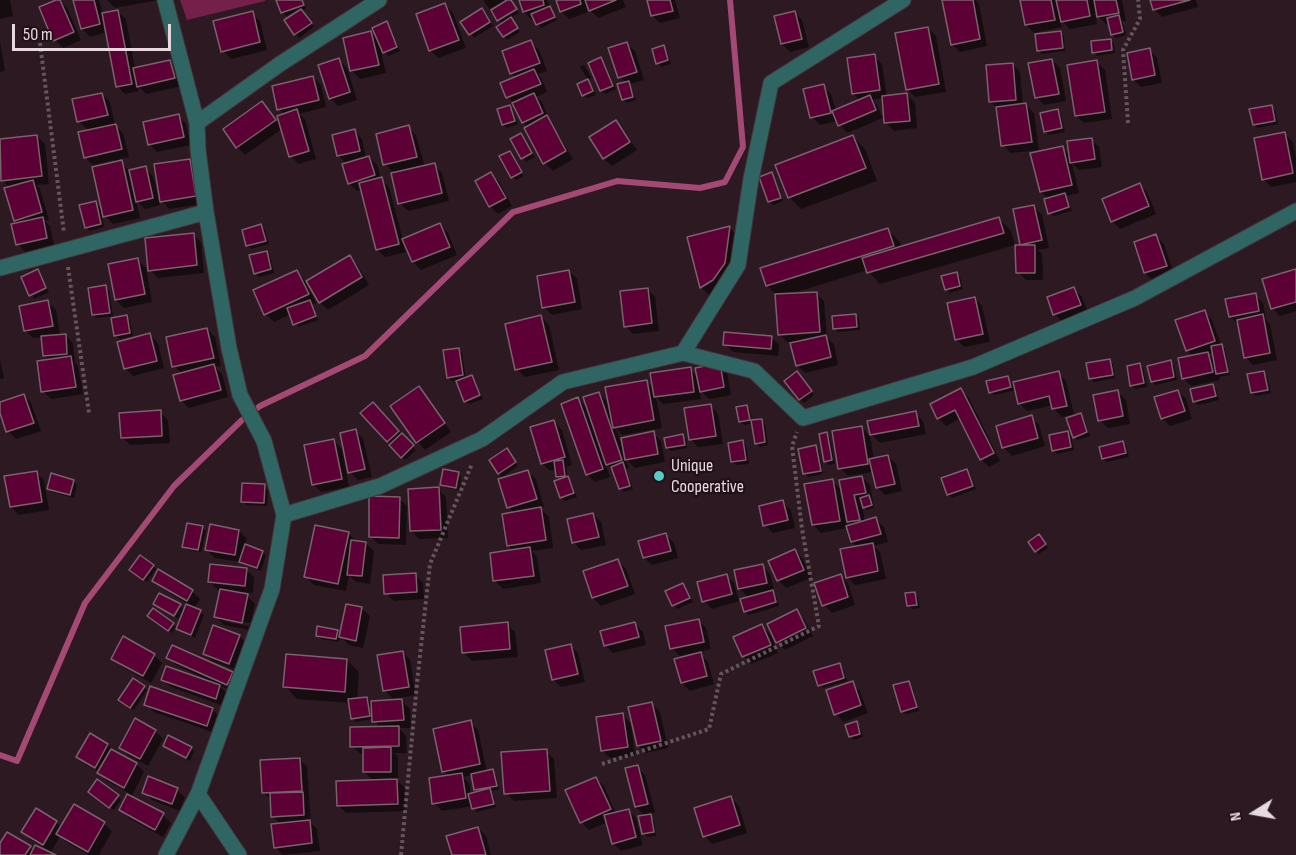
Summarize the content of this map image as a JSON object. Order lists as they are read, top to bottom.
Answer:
{
  "places": ["Unique Cooperative"],
  "scale_bar": "50 m",
  "north": "left"
}
